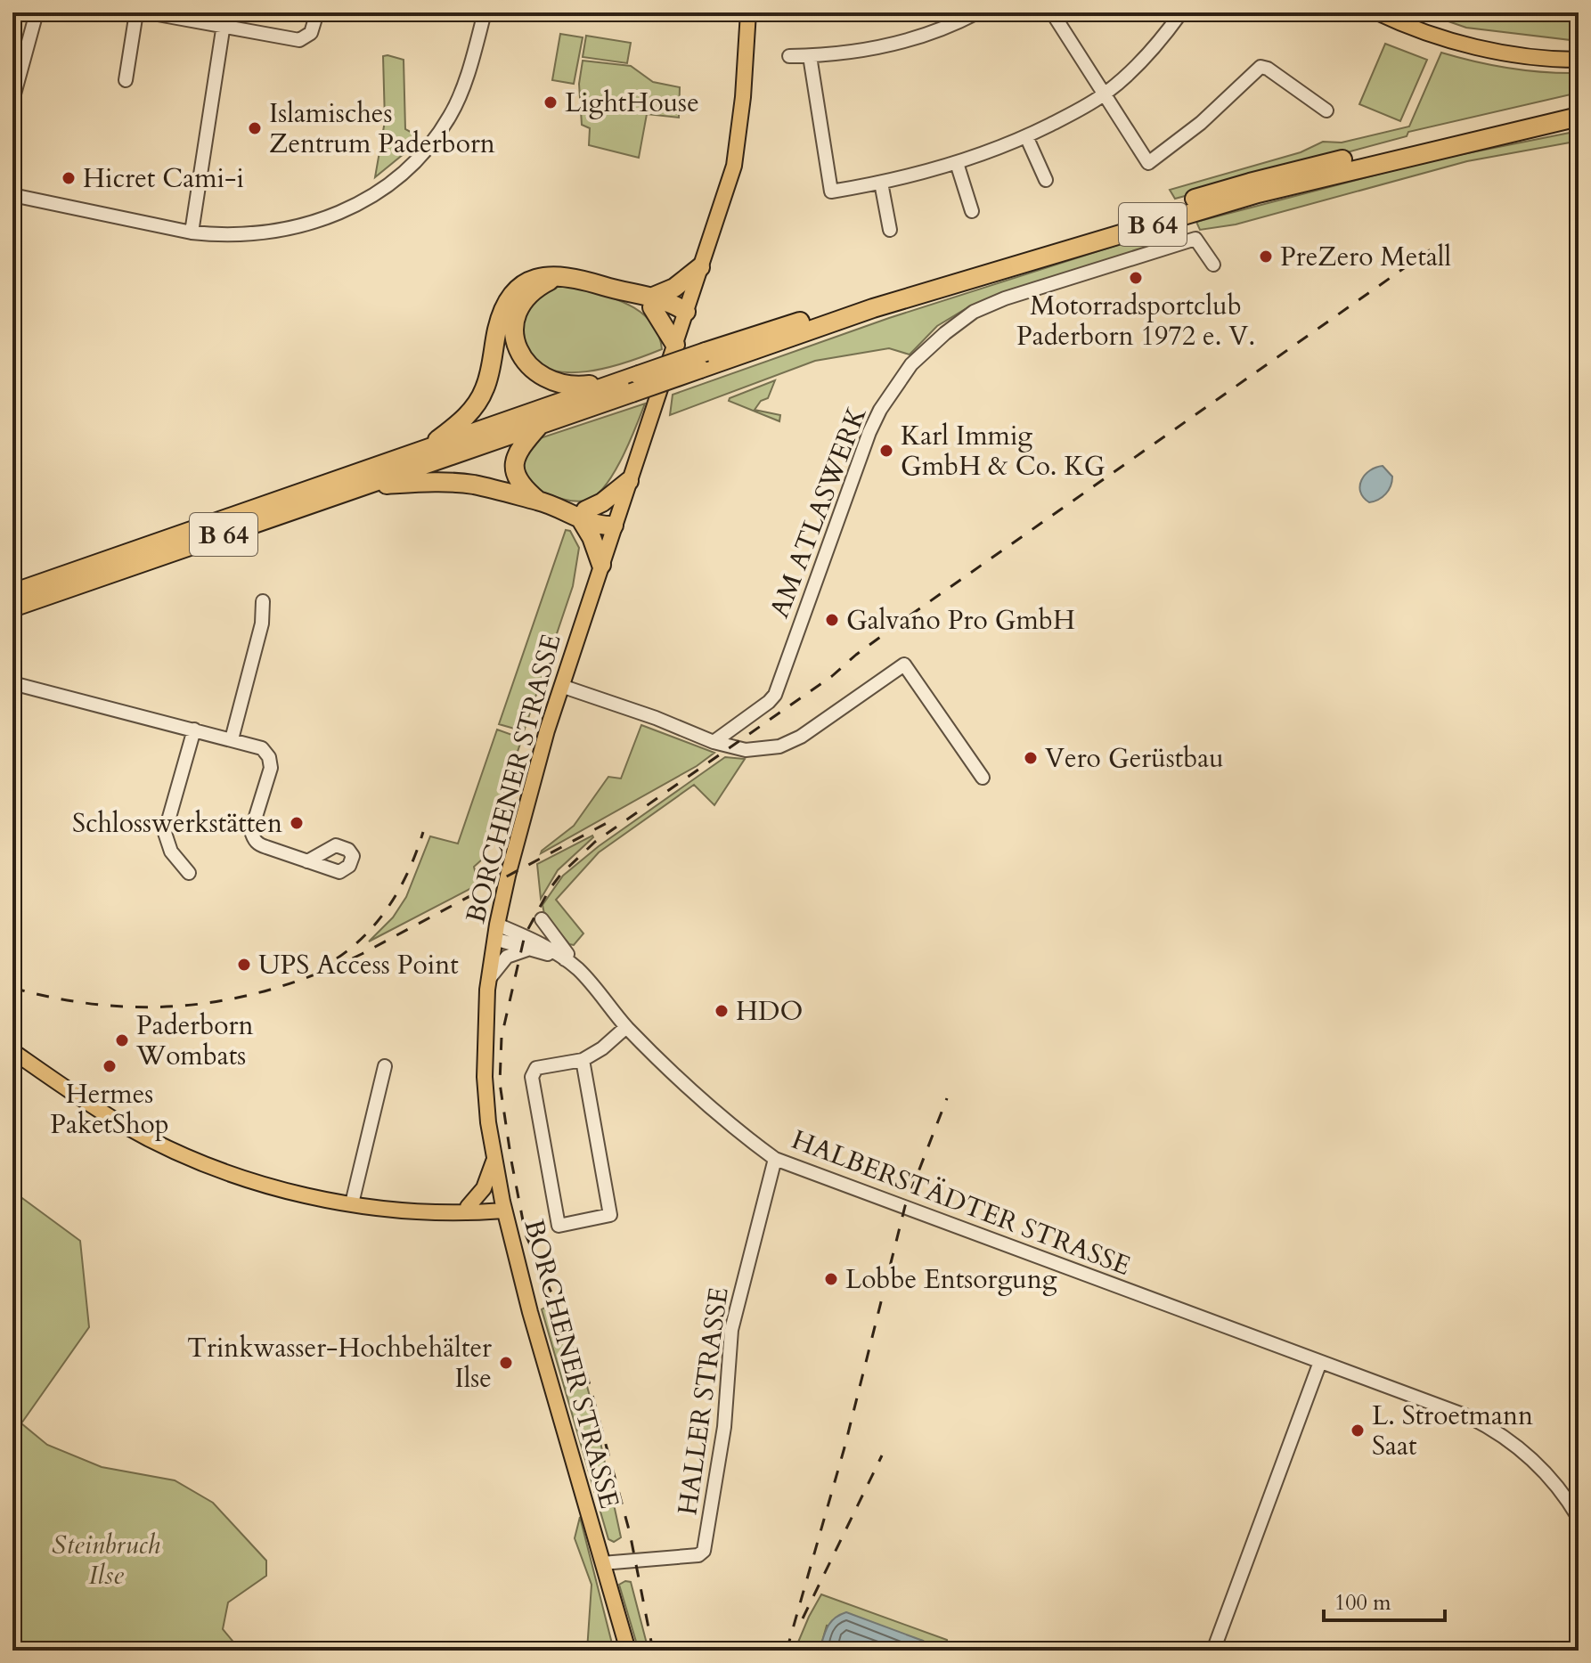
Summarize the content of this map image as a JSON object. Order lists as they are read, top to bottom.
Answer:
{
  "streets": {
    "highway": ["B 64"],
    "main road": ["BORCHENER STRASSE"],
    "street": ["AM ATLASWERK", "HALBERSTÄDTER STRASSE", "HALLER STRASSE"]
  },
  "crossings": [
    ["BORCHENER STRASSE", "HALBERSTÄDTER STRASSE"],
    ["BORCHENER STRASSE", "HALLER STRASSE"],
    ["HALBERSTÄDTER STRASSE", "HALLER STRASSE"]
  ],
  "parks": ["Steinbruch Ilse"],
  "places": [
    "LightHouse",
    "Islamisches Zentrum Paderborn",
    "Hicret Cami-i",
    "PreZero Metall",
    "Motorradsportclub Paderborn 1972 e. V.",
    "Karl Immig GmbH & Co. KG",
    "Galvano Pro GmbH",
    "Vero Gerüstbau",
    "Schlosswerkstätten",
    "UPS Access Point",
    "HDO",
    "Paderborn Wombats",
    "Hermes PaketShop",
    "Lobbe Entsorgung",
    "Trinkwasser-Hochbehälter Ilse",
    "L. Stroetmann Saat"
  ],
  "scale_bar": "100 m"
}
